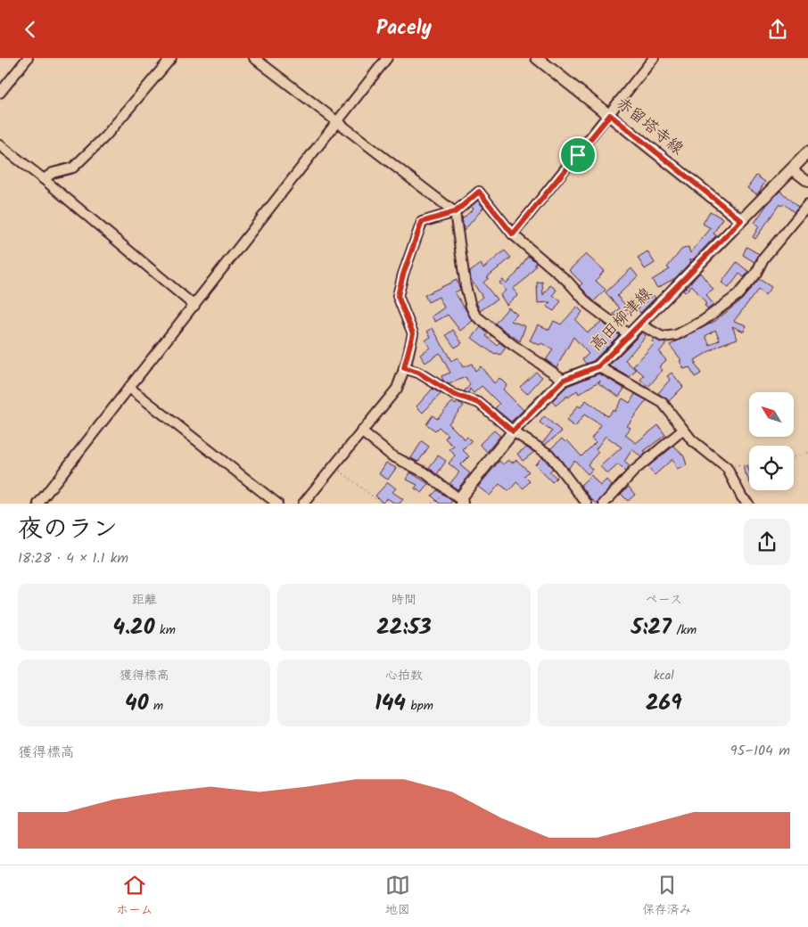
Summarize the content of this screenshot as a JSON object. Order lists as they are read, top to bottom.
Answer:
{
  "streets": {
    "main road": ["赤留塔寺線", "高田柳津線"]
  },
  "crossings": [
    ["赤留塔寺線", "高田柳津線"]
  ],
  "north": "top left",
  "page": {
    "header": "Pacely",
    "heading": ["夜のラン", "18:28 · 4 × 1.1 km"],
    "stats": [
      ["距離", "4.20 km"],
      ["時間", "22:53"],
      ["ペース", "5:27 /km"],
      ["獲得標高", "40 m"],
      ["心拍数", "144 bpm"],
      ["kcal", "269"]
    ],
    "chart": ["獲得標高", "95–104 m"],
    "tabs": ["ホーム", "地図", "保存済み"]
  }
}
